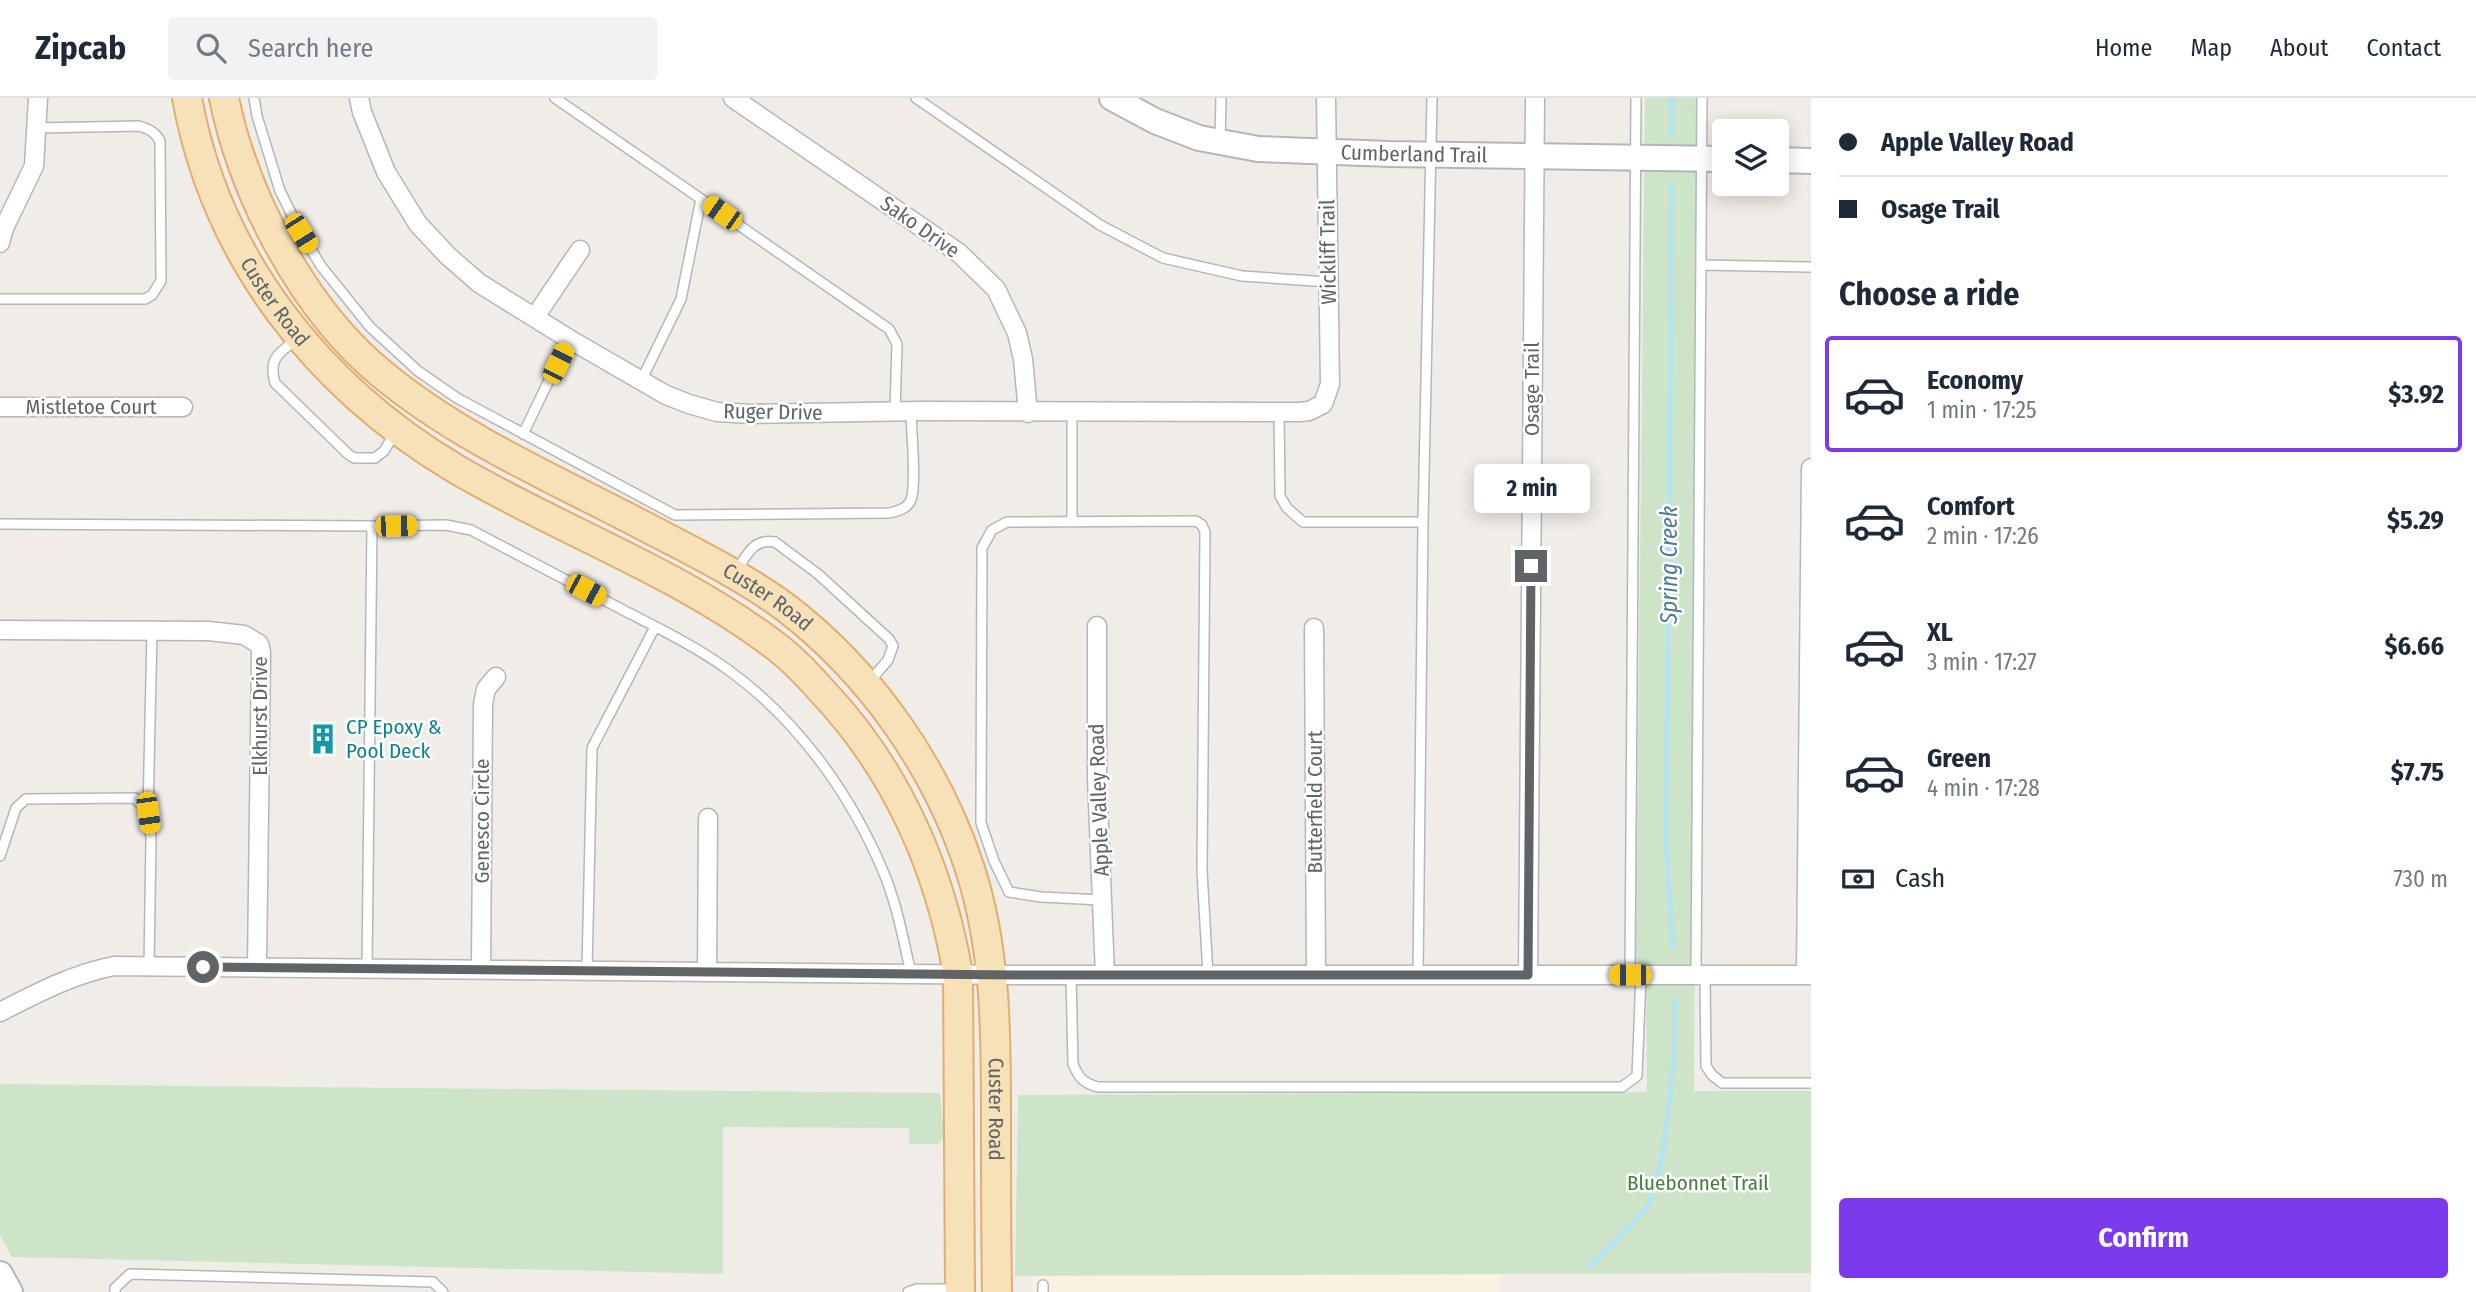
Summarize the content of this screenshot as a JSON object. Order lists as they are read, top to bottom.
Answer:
{
  "streets": {
    "main road": ["Custer Road"],
    "street": [
      "Cumberland Trail",
      "Sako Drive",
      "Wickliff Trail",
      "Osage Trail",
      "Mistletoe Court",
      "Ruger Drive",
      "Elkhurst Drive",
      "Apple Valley Road",
      "Butterfield Court",
      "Genesco Circle"
    ]
  },
  "crossings": [
    ["Cumberland Trail", "Wickliff Trail"],
    ["Cumberland Trail", "Osage Trail"],
    ["Sako Drive", "Ruger Drive"],
    ["Wickliff Trail", "Ruger Drive"]
  ],
  "water": ["Spring Creek"],
  "parks": ["Bluebonnet Trail"],
  "places": {
    "building": ["CP Epoxy & Pool Deck"]
  },
  "page": {
    "header": "Zipcab",
    "search": "Search here",
    "nav": [
      "Home",
      "Map",
      "About",
      "Contact"
    ],
    "banner": ["Apple Valley Road", "Osage Trail"],
    "heading": "Choose a ride",
    "list": [
      {
        "name": "Economy",
        "note": "1 min · 17:25",
        "value": "$3.92"
      },
      {
        "name": "Comfort",
        "note": "2 min · 17:26",
        "value": "$5.29"
      },
      {
        "name": "XL",
        "note": "3 min · 17:27",
        "value": "$6.66"
      },
      {
        "name": "Green",
        "note": "4 min · 17:28",
        "value": "$7.75"
      }
    ],
    "bubble": "2 min",
    "pay": ["Cash", "730 m"],
    "buttons": "Confirm"
  }
}
